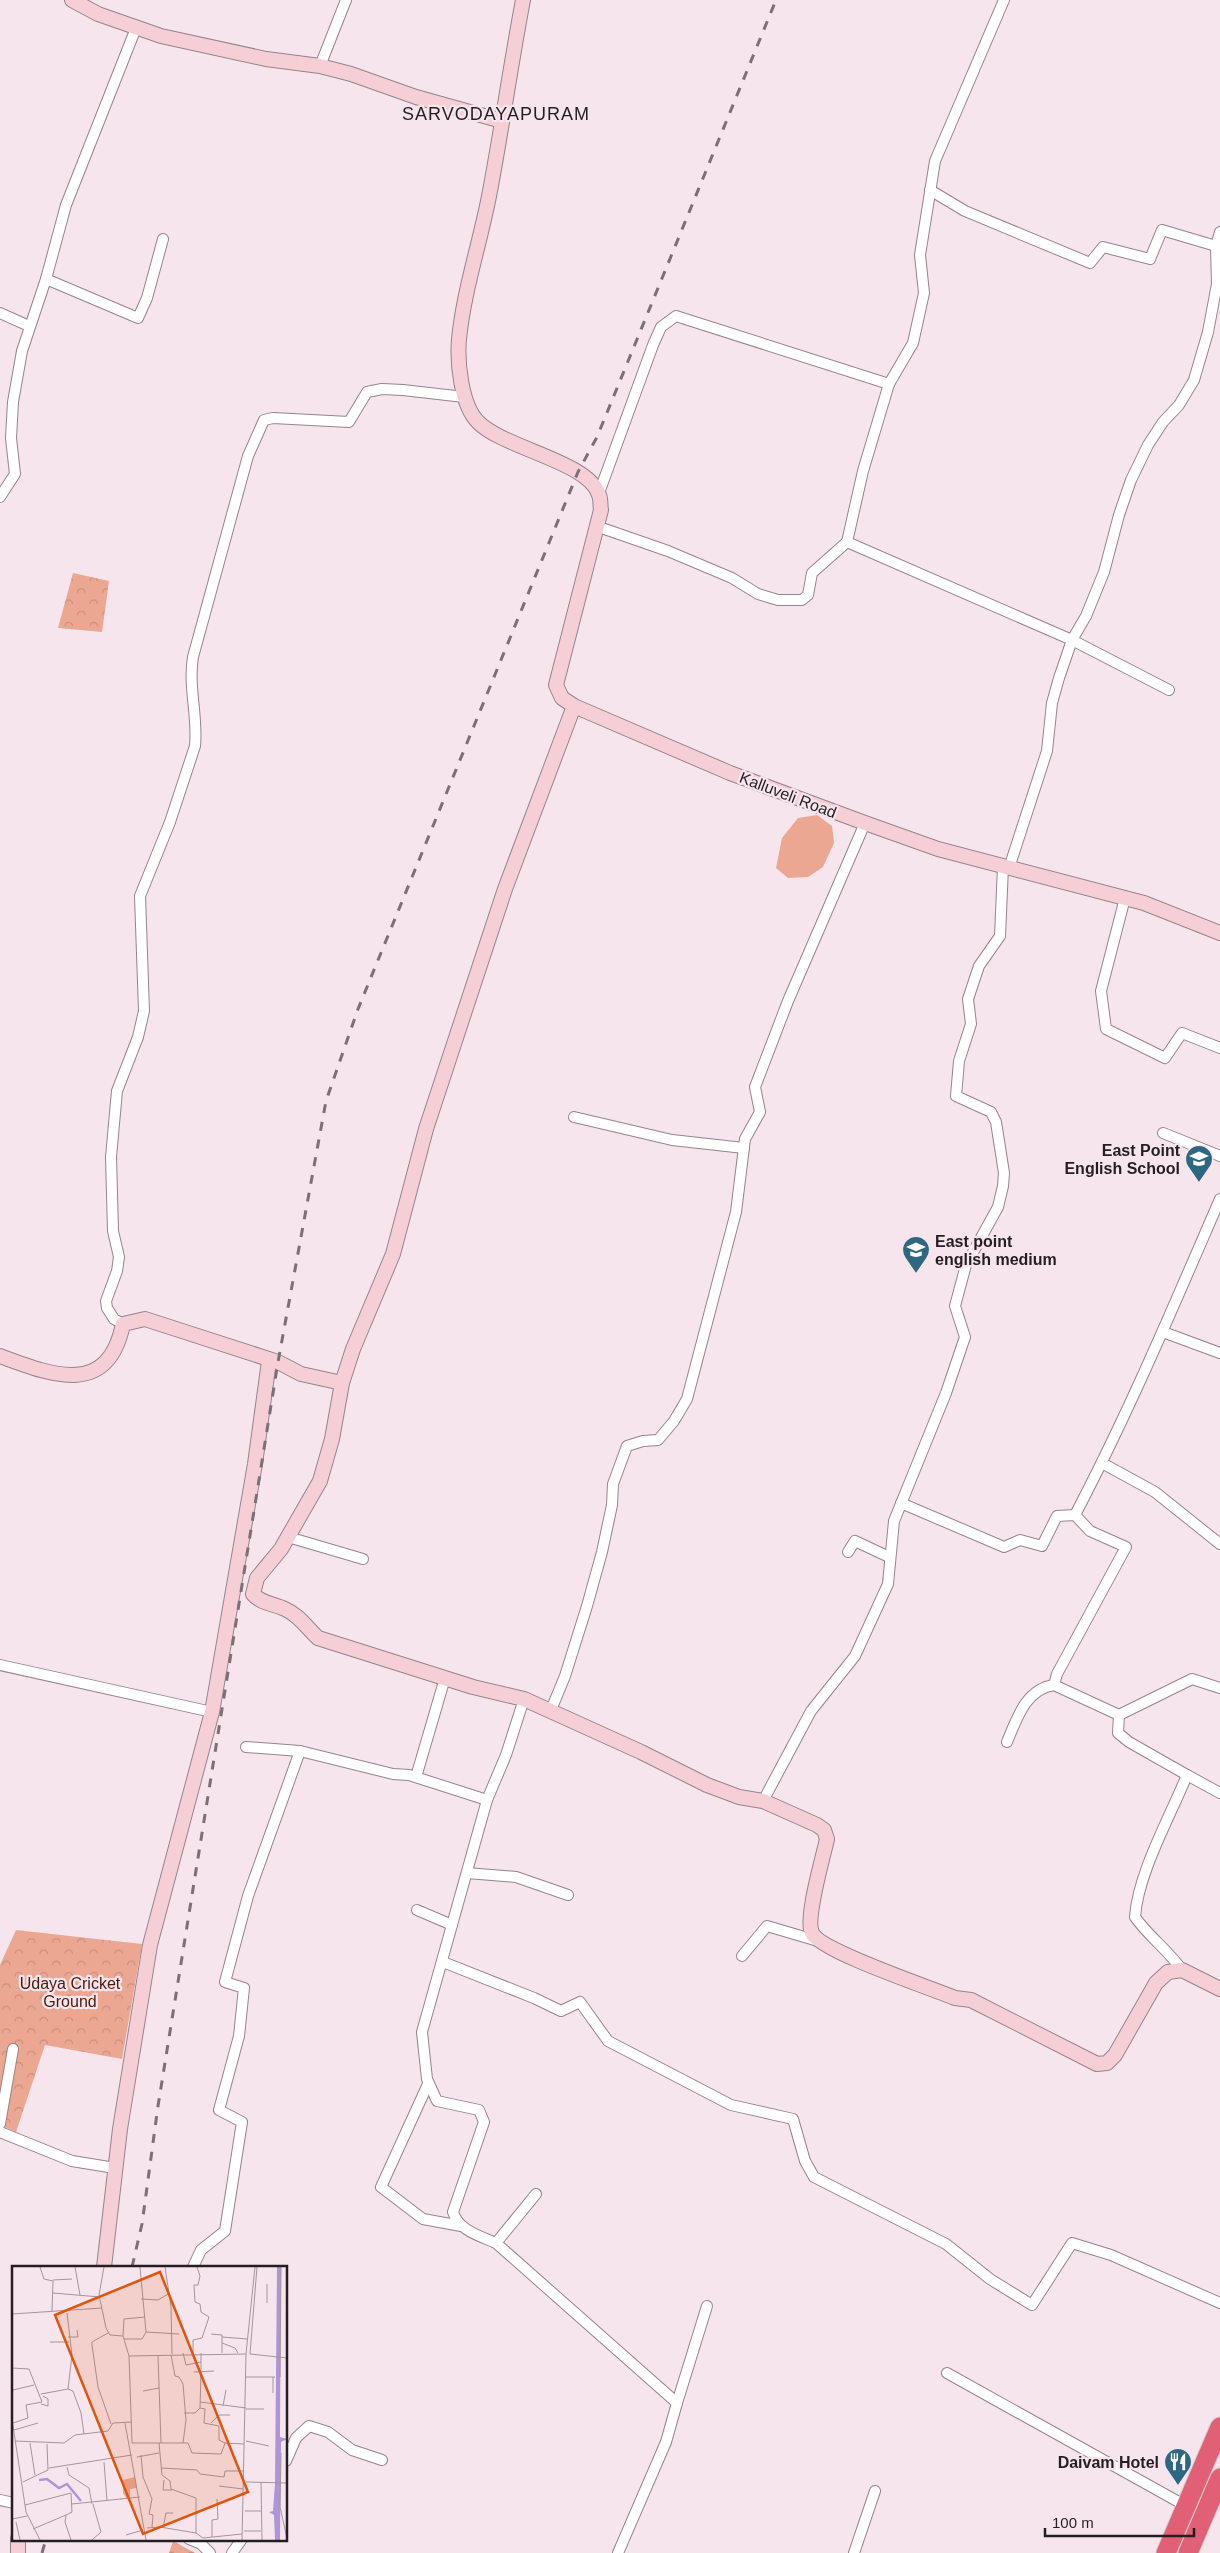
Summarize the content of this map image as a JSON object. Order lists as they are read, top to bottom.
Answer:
{
  "streets": {
    "street": ["Kalluveli Road"]
  },
  "districts": ["SARVODAYAPURAM"],
  "parks": ["Udaya Cricket Ground"],
  "places": {
    "school or university": ["East Point English School", "East point english medium"],
    "restaurant": ["Daivam Hotel"]
  },
  "scale_bar": "100 m"
}
